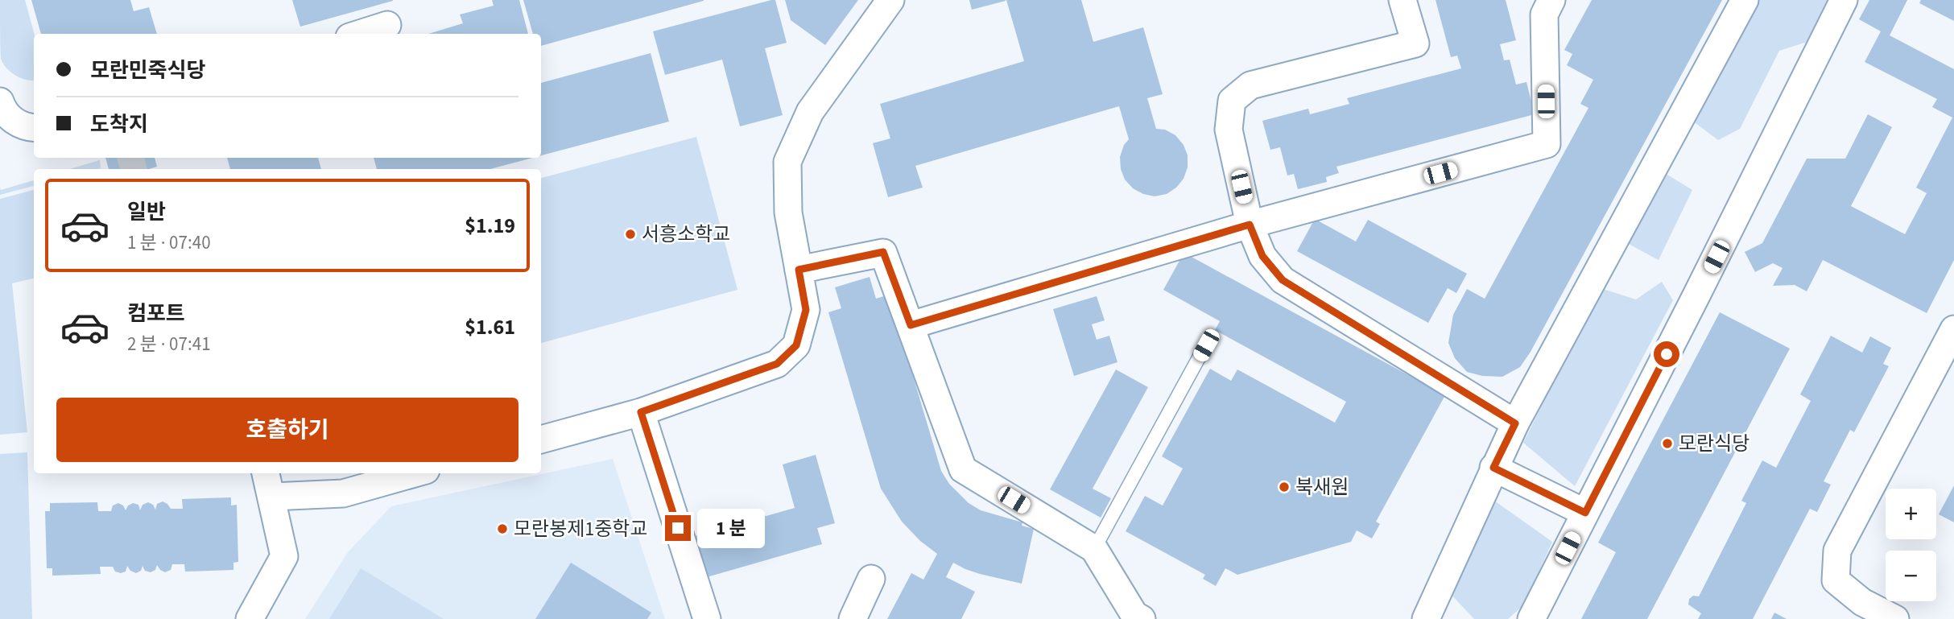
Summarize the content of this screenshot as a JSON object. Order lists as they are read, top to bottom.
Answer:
{
  "places": [
    "서흥소학교",
    "모란식당",
    "북새원",
    "모란봉제1중학교"
  ],
  "page": {
    "banner": ["모란민죽식당", "도착지"],
    "list": [
      {
        "name": "일반",
        "note": "1 분 · 07:40",
        "value": "$1.19"
      },
      {
        "name": "컴포트",
        "note": "2 분 · 07:41",
        "value": "$1.61"
      }
    ],
    "buttons": "호출하기",
    "map_buttons": ["+", "−"],
    "bubble": "1 분"
  }
}
